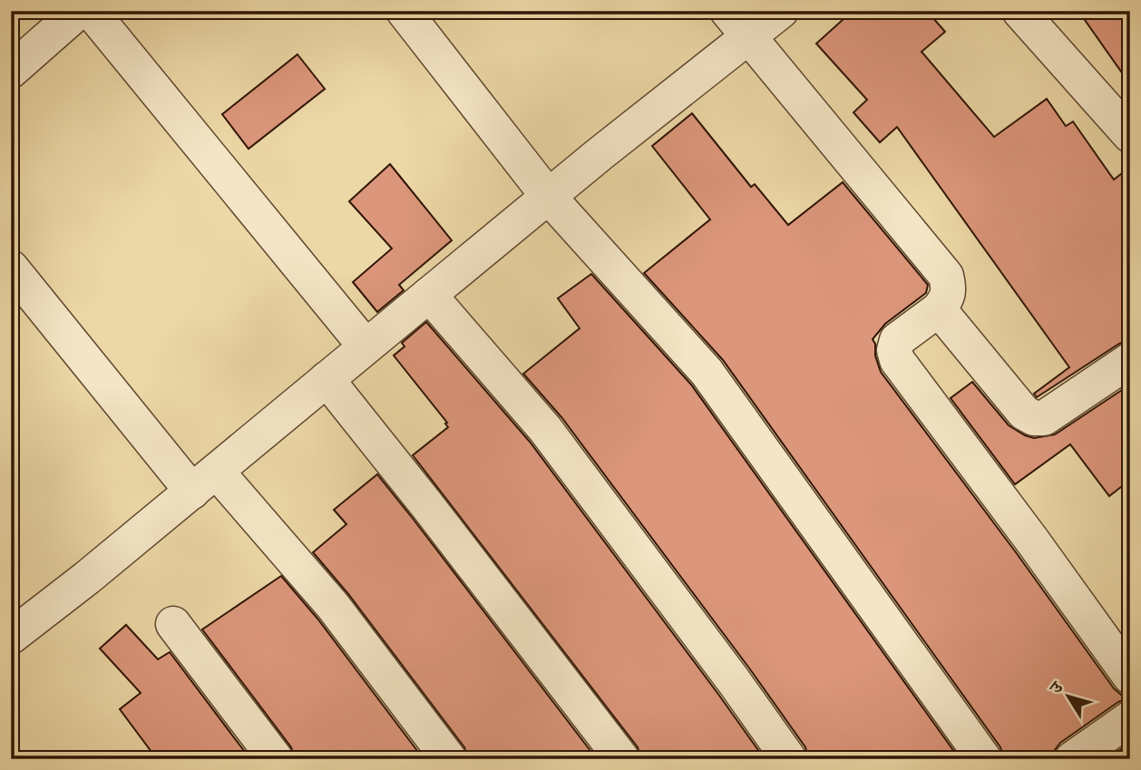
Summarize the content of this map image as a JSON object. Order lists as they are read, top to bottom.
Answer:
{
  "north": "top left"
}
